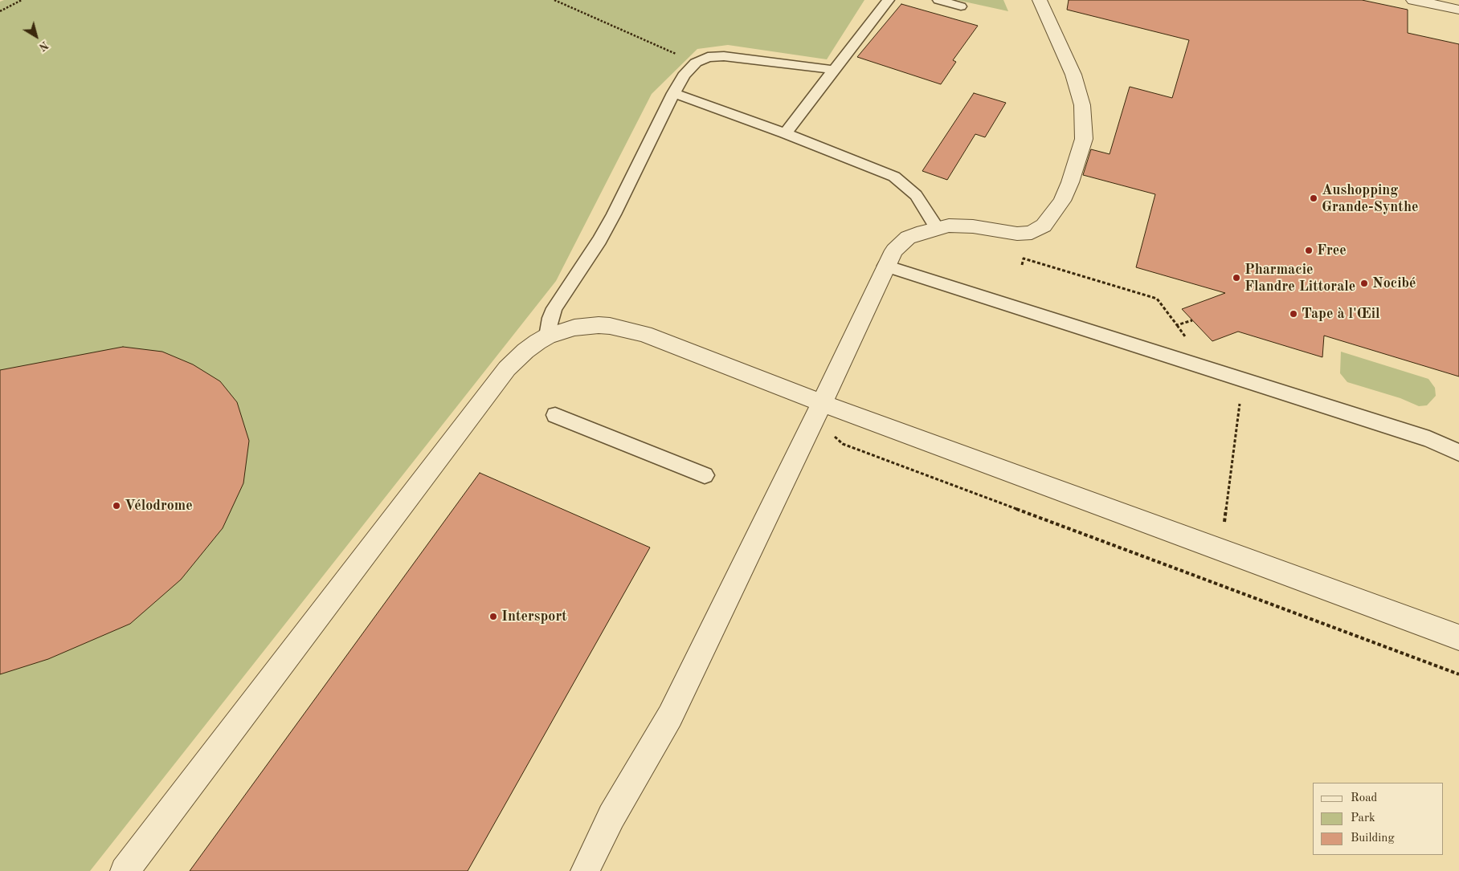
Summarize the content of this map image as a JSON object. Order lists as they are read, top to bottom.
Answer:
{
  "places": [
    "Aushopping Grande-Synthe",
    "Free",
    "Pharmacie Flandre Littorale",
    "Nocibé",
    "Tape à l'Œil",
    "Vélodrome",
    "Intersport"
  ],
  "legend": ["Road", "Park", "Building"],
  "north": "bottom right"
}
